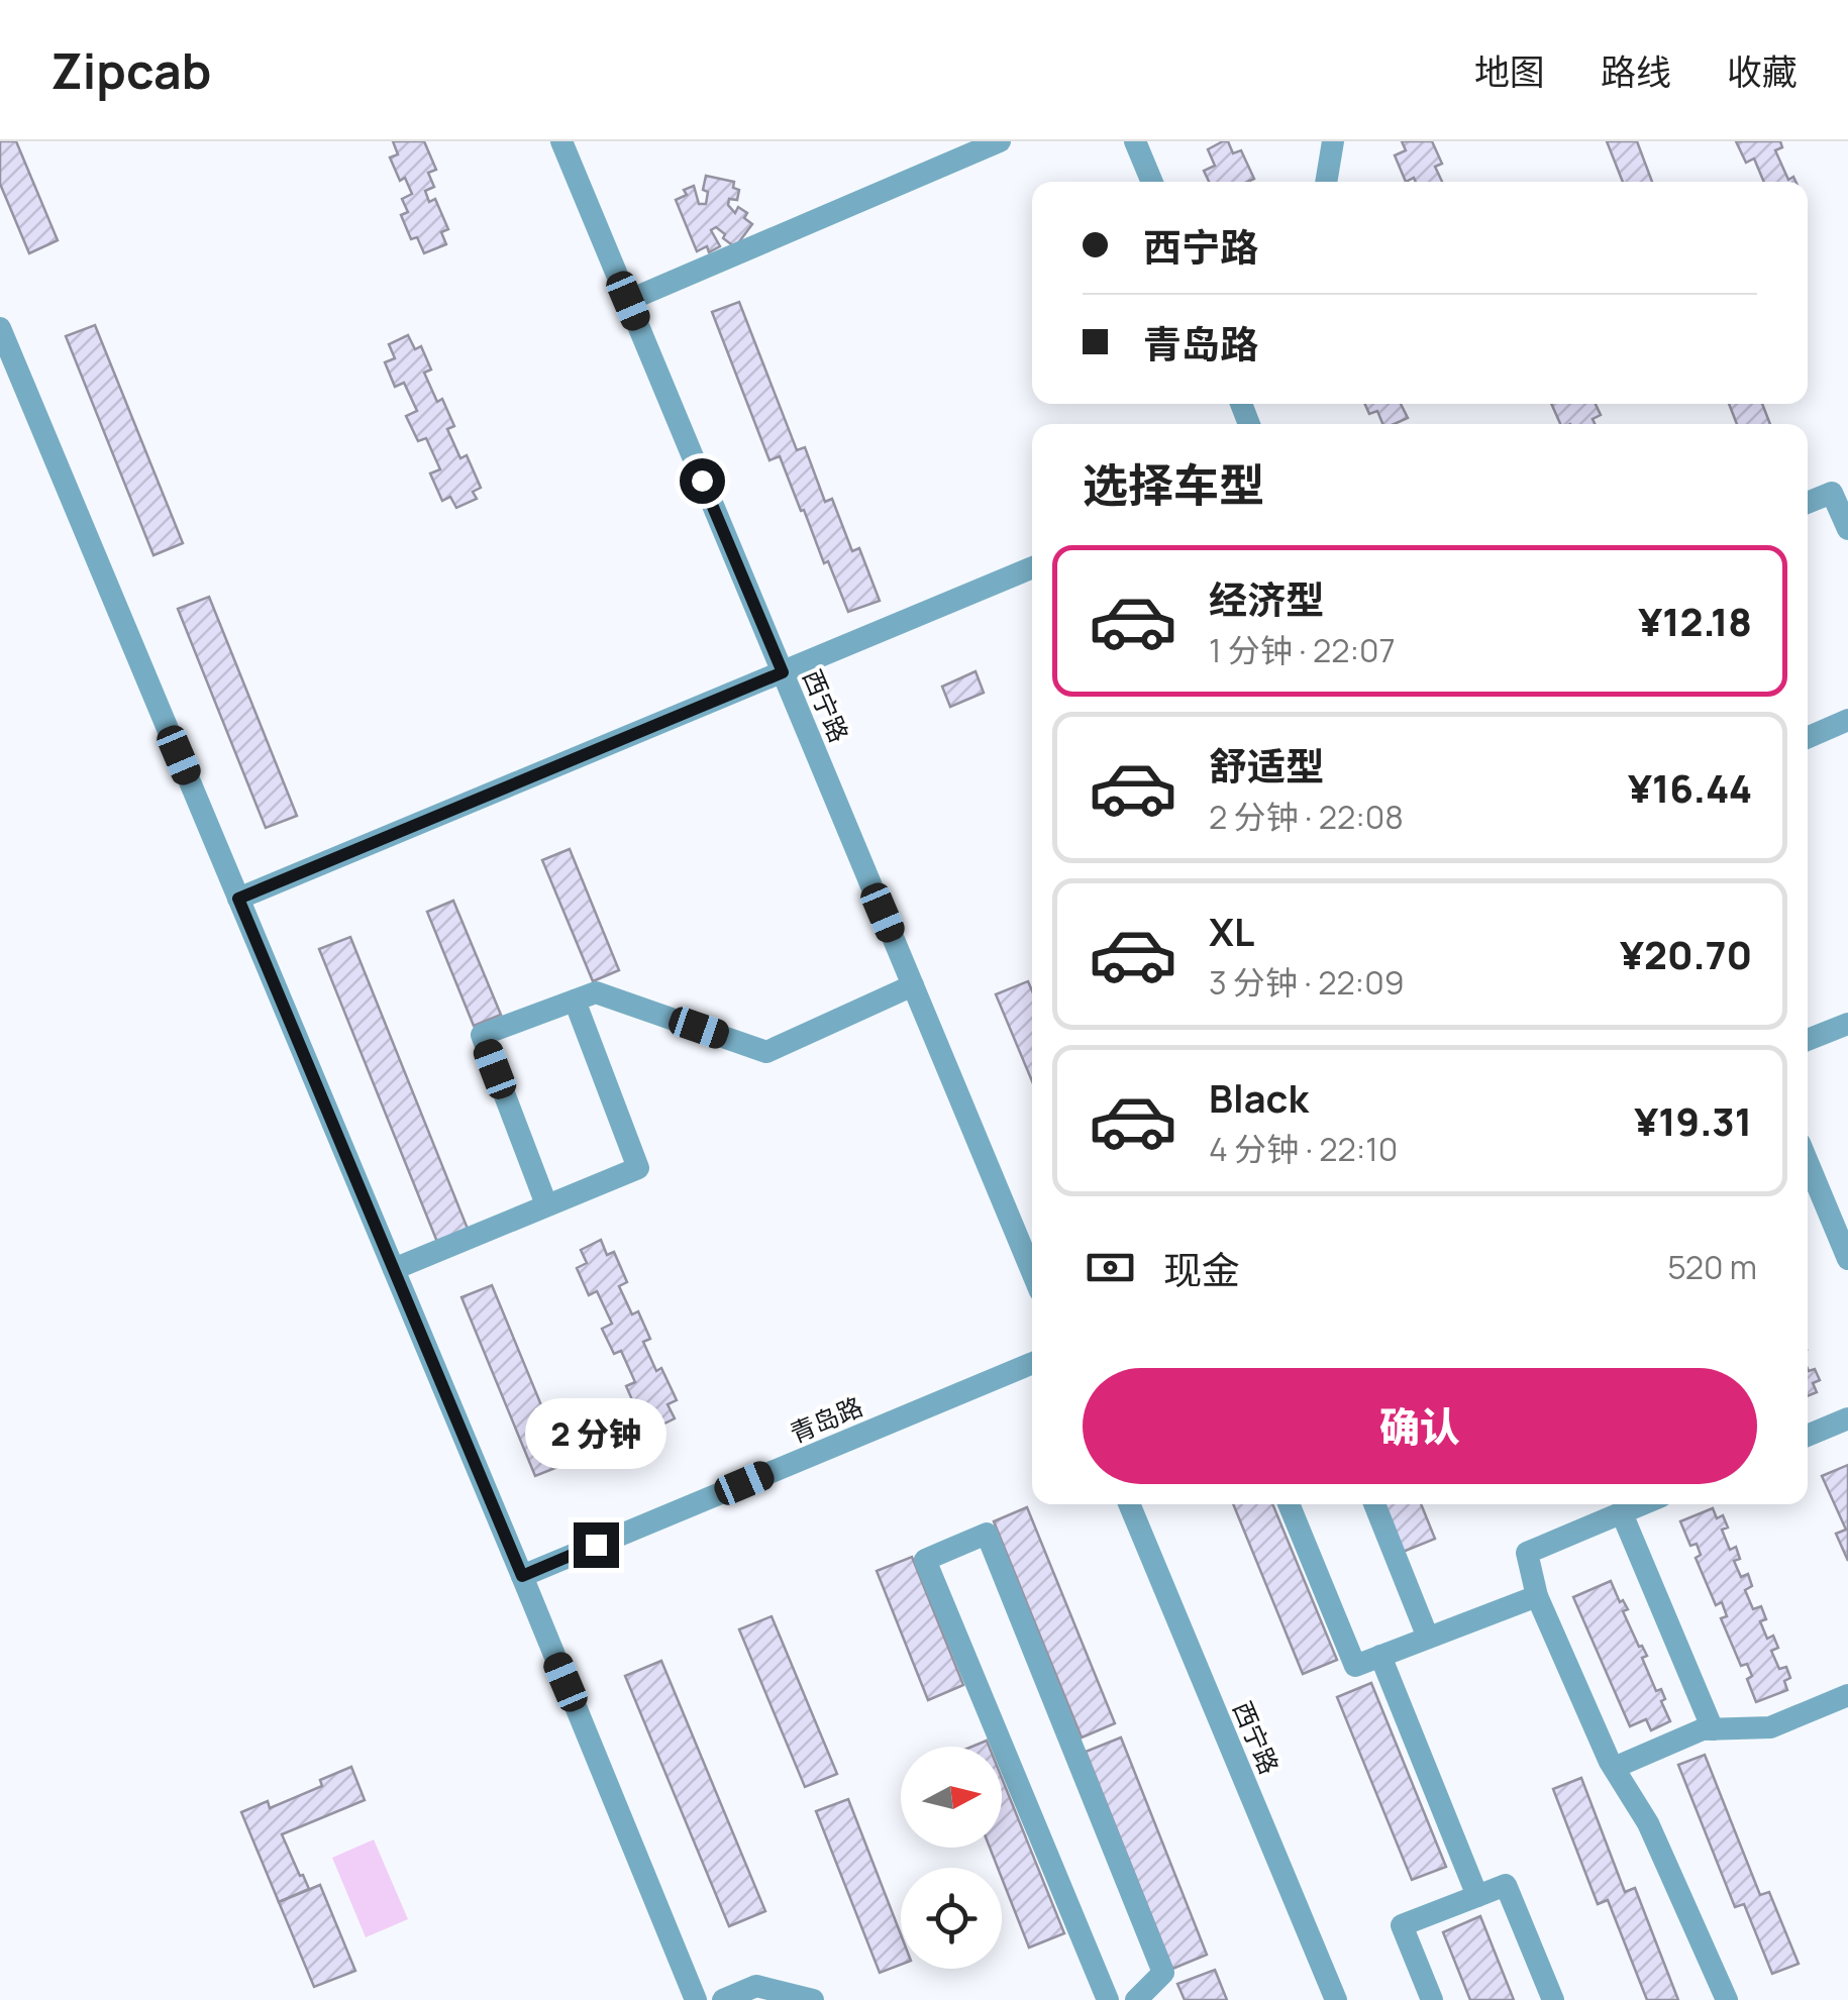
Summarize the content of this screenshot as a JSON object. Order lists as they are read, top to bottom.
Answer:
{
  "streets": {
    "street": ["西宁路", "青岛路"]
  },
  "north": "right",
  "page": {
    "header": "Zipcab",
    "nav": ["地图", "路线", "收藏"],
    "banner": ["西宁路", "青岛路"],
    "heading": "选择车型",
    "list": [
      {
        "name": "经济型",
        "note": "1 分钟 · 22:07",
        "value": "¥12.18"
      },
      {
        "name": "舒适型",
        "note": "2 分钟 · 22:08",
        "value": "¥16.44"
      },
      {
        "name": "XL",
        "note": "3 分钟 · 22:09",
        "value": "¥20.70"
      },
      {
        "name": "Black",
        "note": "4 分钟 · 22:10",
        "value": "¥19.31"
      }
    ],
    "pay": ["现金", "520 m"],
    "buttons": "确认",
    "bubble": "2 分钟"
  }
}
